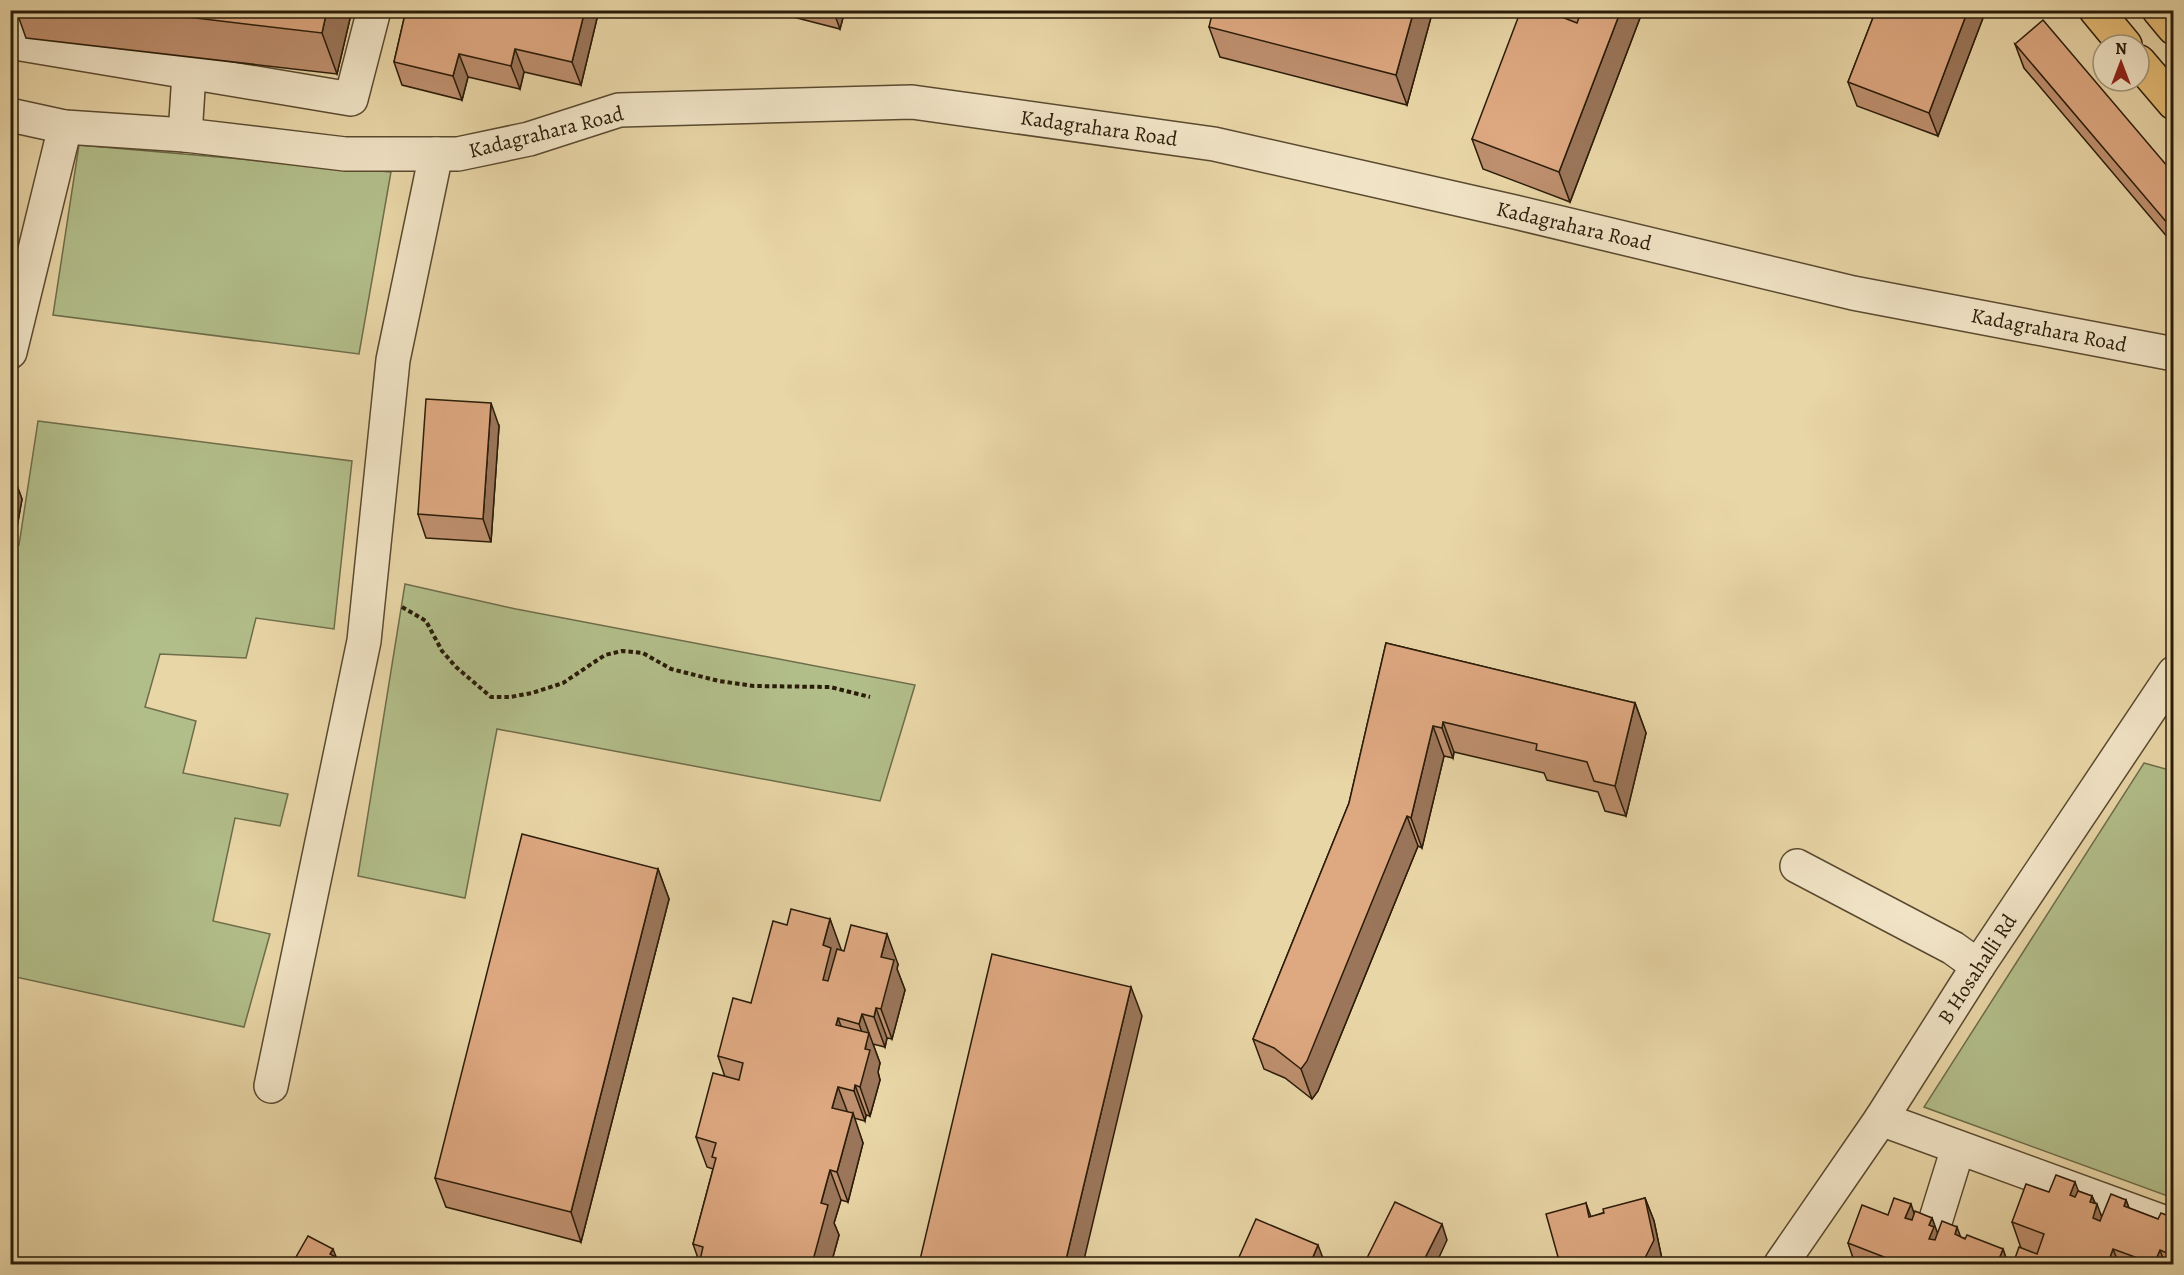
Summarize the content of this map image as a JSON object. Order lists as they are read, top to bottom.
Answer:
{
  "streets": {
    "street": ["Kadagrahara Road", "B Hosahalli Rd"]
  },
  "north": "top"
}
